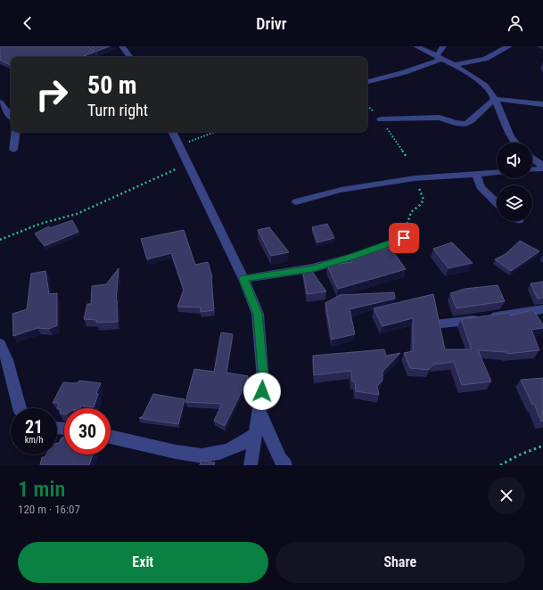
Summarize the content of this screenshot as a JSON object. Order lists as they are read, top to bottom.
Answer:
{
  "page": {
    "header": "Drivr",
    "turn": ["50 m", "Turn right"],
    "speed": "21 km/h",
    "limit": "30",
    "heading": ["1 min", "120 m · 16:07"],
    "buttons": ["Exit", "Share"]
  }
}
